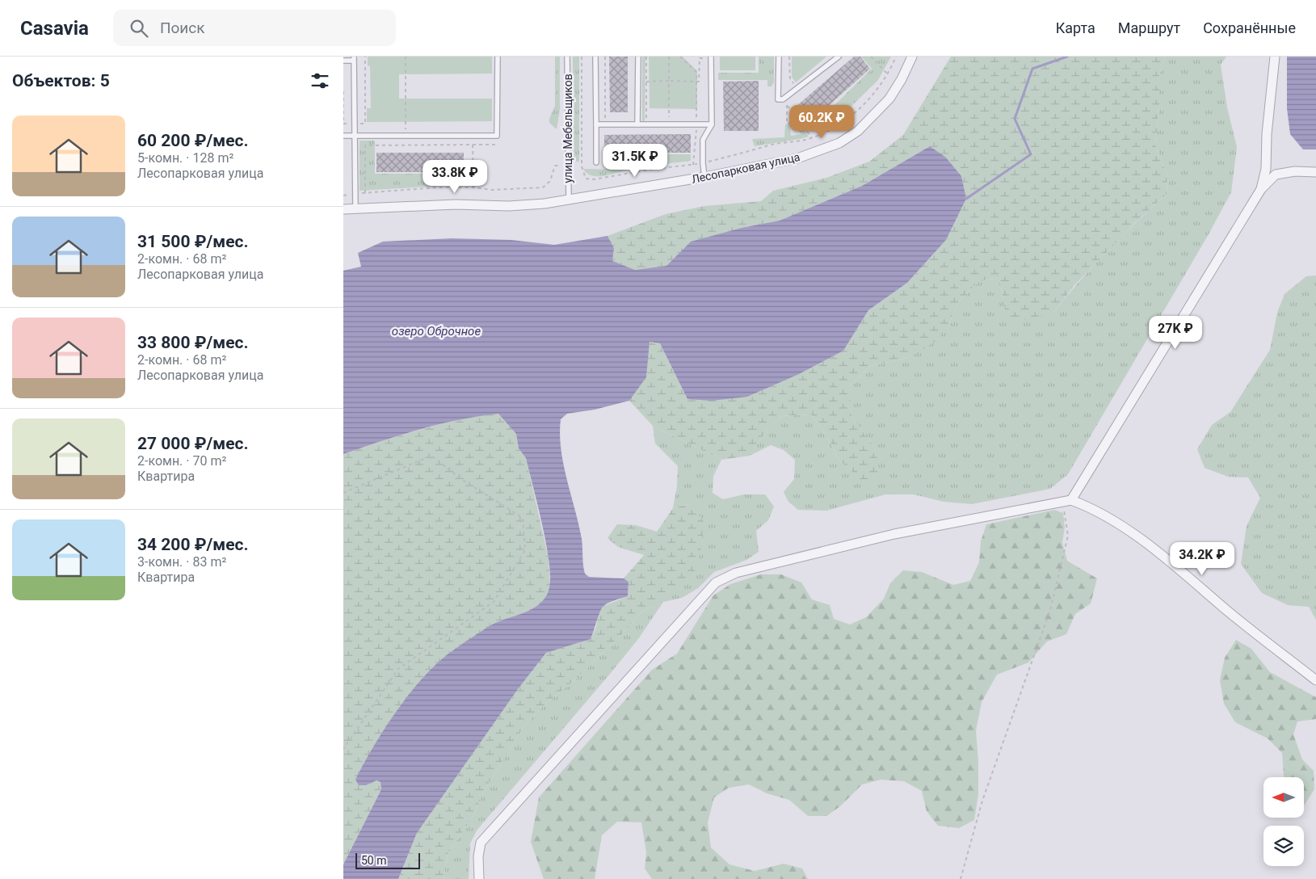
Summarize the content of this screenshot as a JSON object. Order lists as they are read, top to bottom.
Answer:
{
  "streets": {
    "street": ["Лесопарковая улица"],
    "lane": ["улица Мебельщиков"]
  },
  "crossings": [
    ["улица Мебельщиков", "Лесопарковая улица"]
  ],
  "water": ["озеро Оброчное"],
  "scale_bar": "50 m",
  "north": "left",
  "page": {
    "header": "Casavia",
    "search": "Поиск",
    "nav": ["Карта", "Маршрут", "Сохранённые"],
    "heading": "Объектов: 5",
    "list": [
      {
        "name": "60 200 ₽/мес.",
        "note": "5-комн. · 128 m² · Лесопарковая улица"
      },
      {
        "name": "31 500 ₽/мес.",
        "note": "2-комн. · 68 m² · Лесопарковая улица"
      },
      {
        "name": "33 800 ₽/мес.",
        "note": "2-комн. · 68 m² · Лесопарковая улица"
      },
      {
        "name": "27 000 ₽/мес.",
        "note": "2-комн. · 70 m² · Квартира"
      },
      {
        "name": "34 200 ₽/мес.",
        "note": "3-комн. · 83 m² · Квартира"
      }
    ],
    "price": [
      "60.2K ₽",
      "31.5K ₽",
      "33.8K ₽",
      "27K ₽",
      "34.2K ₽"
    ],
    "scale": "50 m"
  }
}
